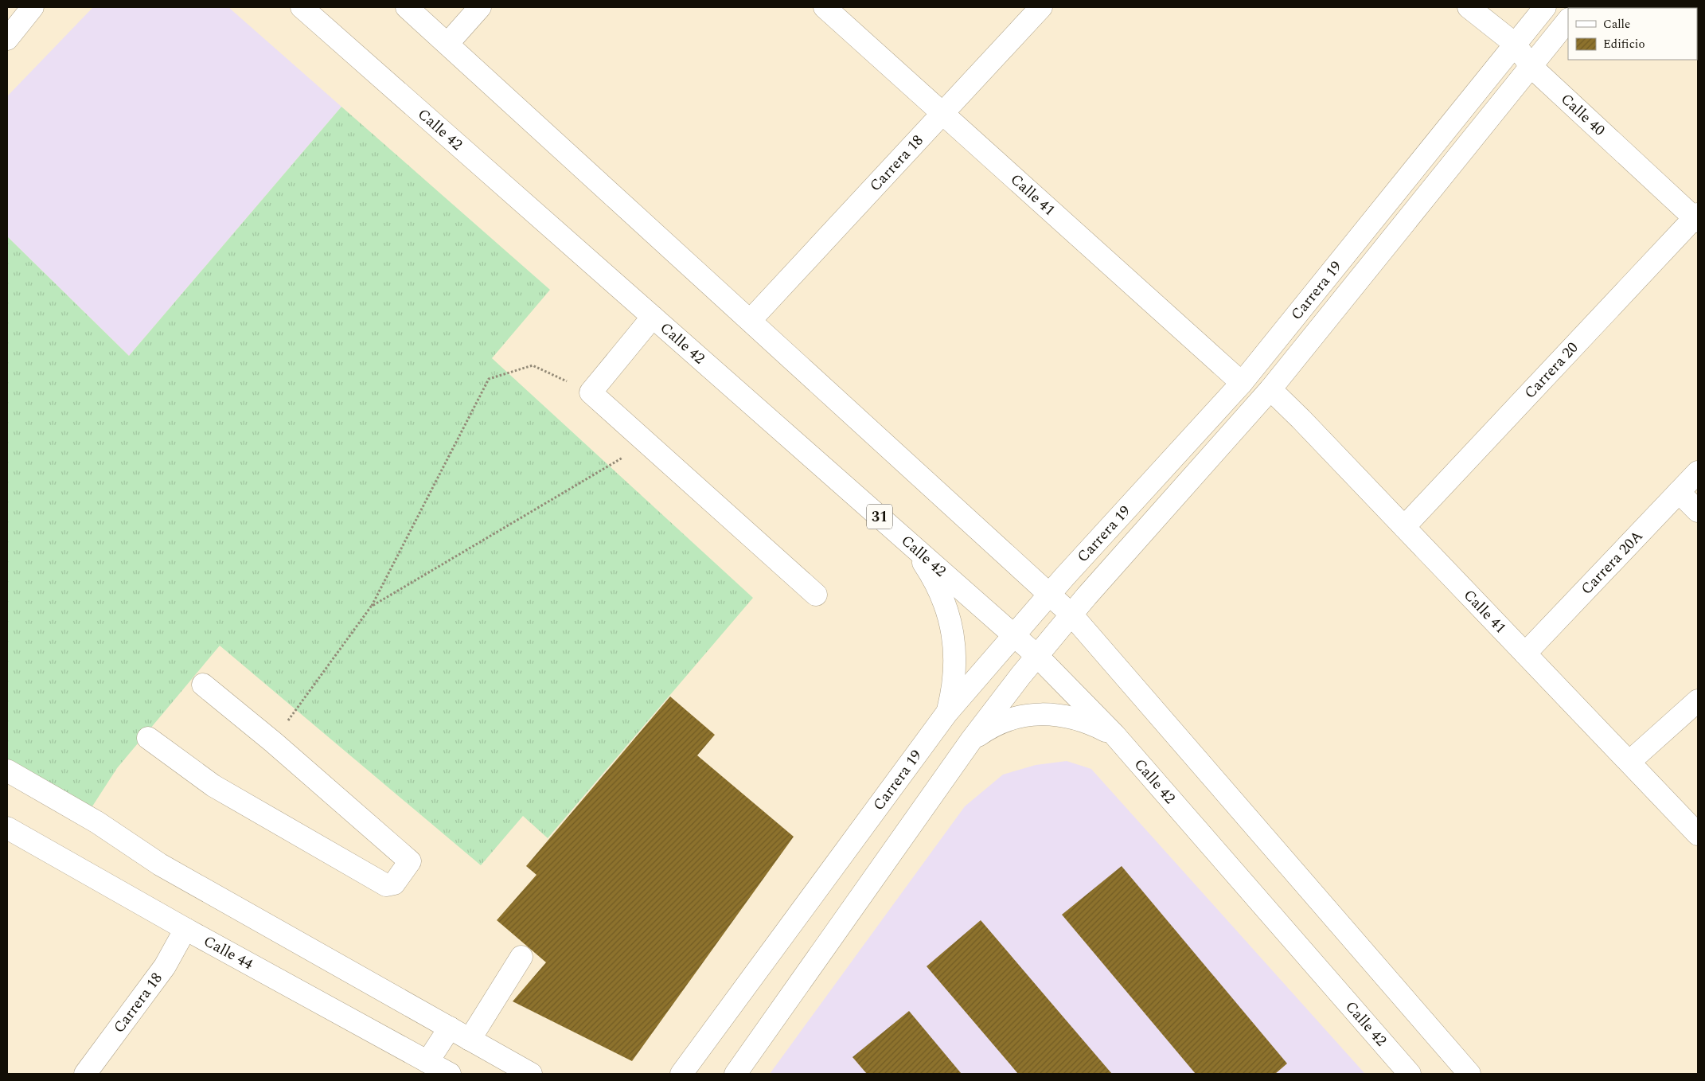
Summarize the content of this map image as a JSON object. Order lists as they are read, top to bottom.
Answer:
{
  "streets": {
    "main road": [
      "Calle 40",
      "Calle 42",
      "Carrera 18",
      "Calle 41",
      "Carrera 19",
      "Carrera 20",
      "31",
      "Carrera 20A",
      "Calle 44"
    ]
  },
  "crossings": [
    ["Calle 40", "Carrera 19"],
    ["Calle 40", "Carrera 20"],
    ["Calle 42", "Carrera 19"],
    ["Carrera 18", "Calle 41"],
    ["Carrera 18", "Calle 44"],
    ["Calle 41", "Carrera 19"],
    ["Calle 41", "Carrera 20"],
    ["Calle 41", "Carrera 20A"]
  ],
  "legend": ["Calle", "Edificio"]
}
